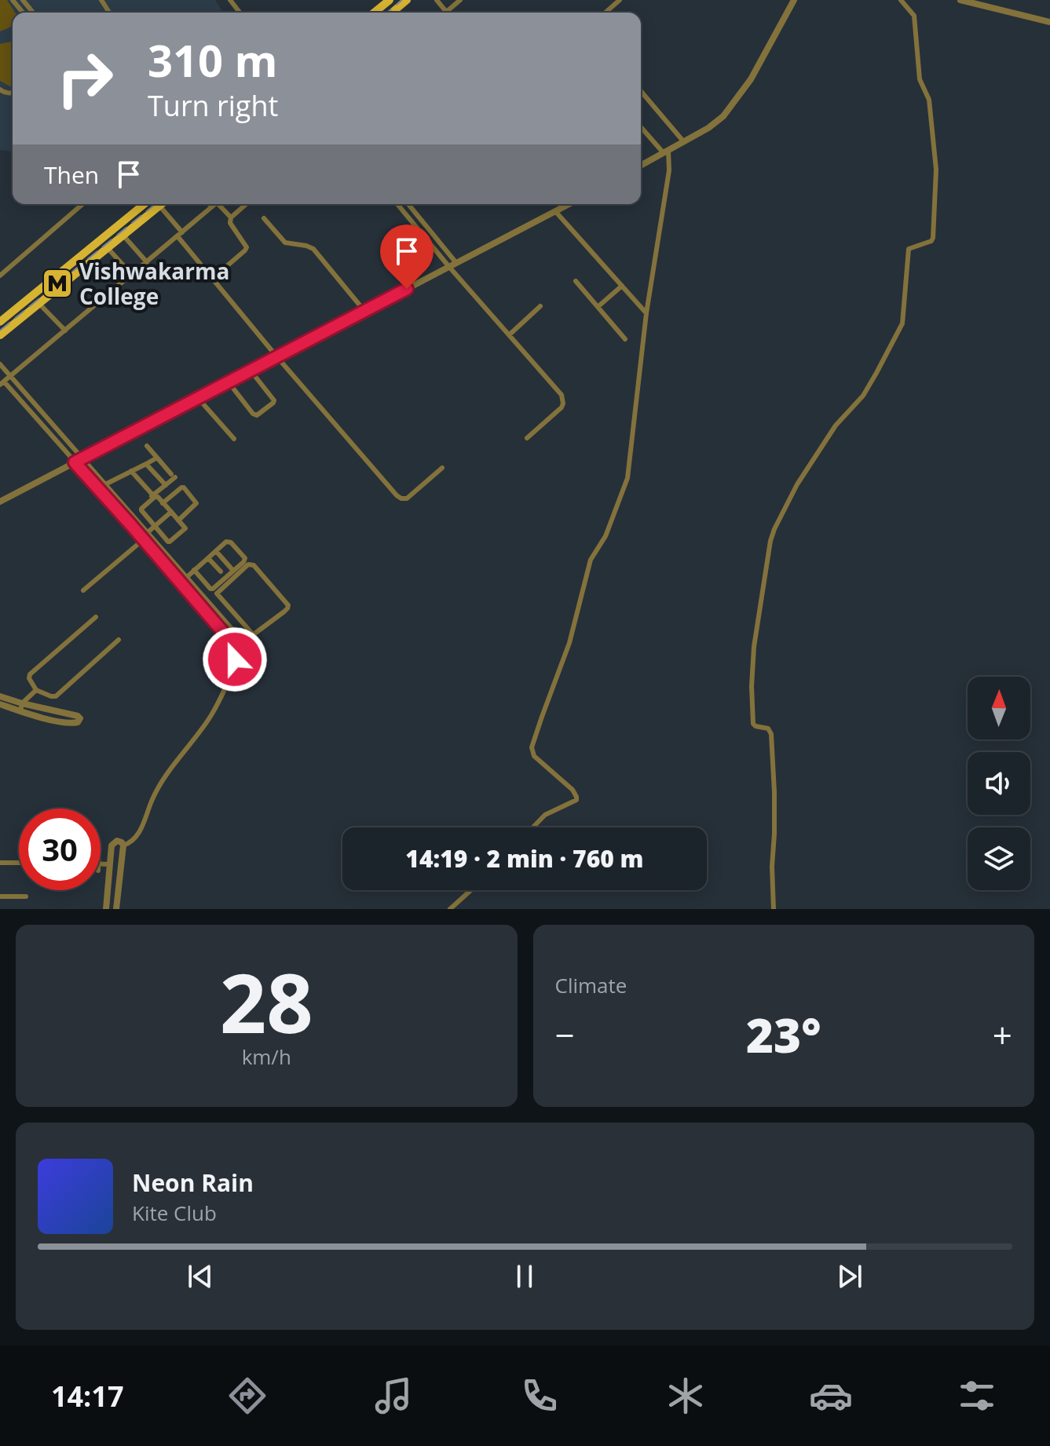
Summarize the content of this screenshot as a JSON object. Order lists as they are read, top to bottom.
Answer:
{
  "places": {
    "metro station": ["Vishwakarma College"]
  },
  "north": "top",
  "page": {
    "turn": ["310 m", "Turn right"],
    "then": "Then",
    "limit": "30",
    "trip": "14:19 · 2 min · 760 m",
    "tile": [
      ["28", "km/h"],
      "Climate"
    ],
    "heat": ["−", "23°", "+"],
    "song": ["Neon Rain", "Kite Club"],
    "tabs": "14:17"
  }
}
